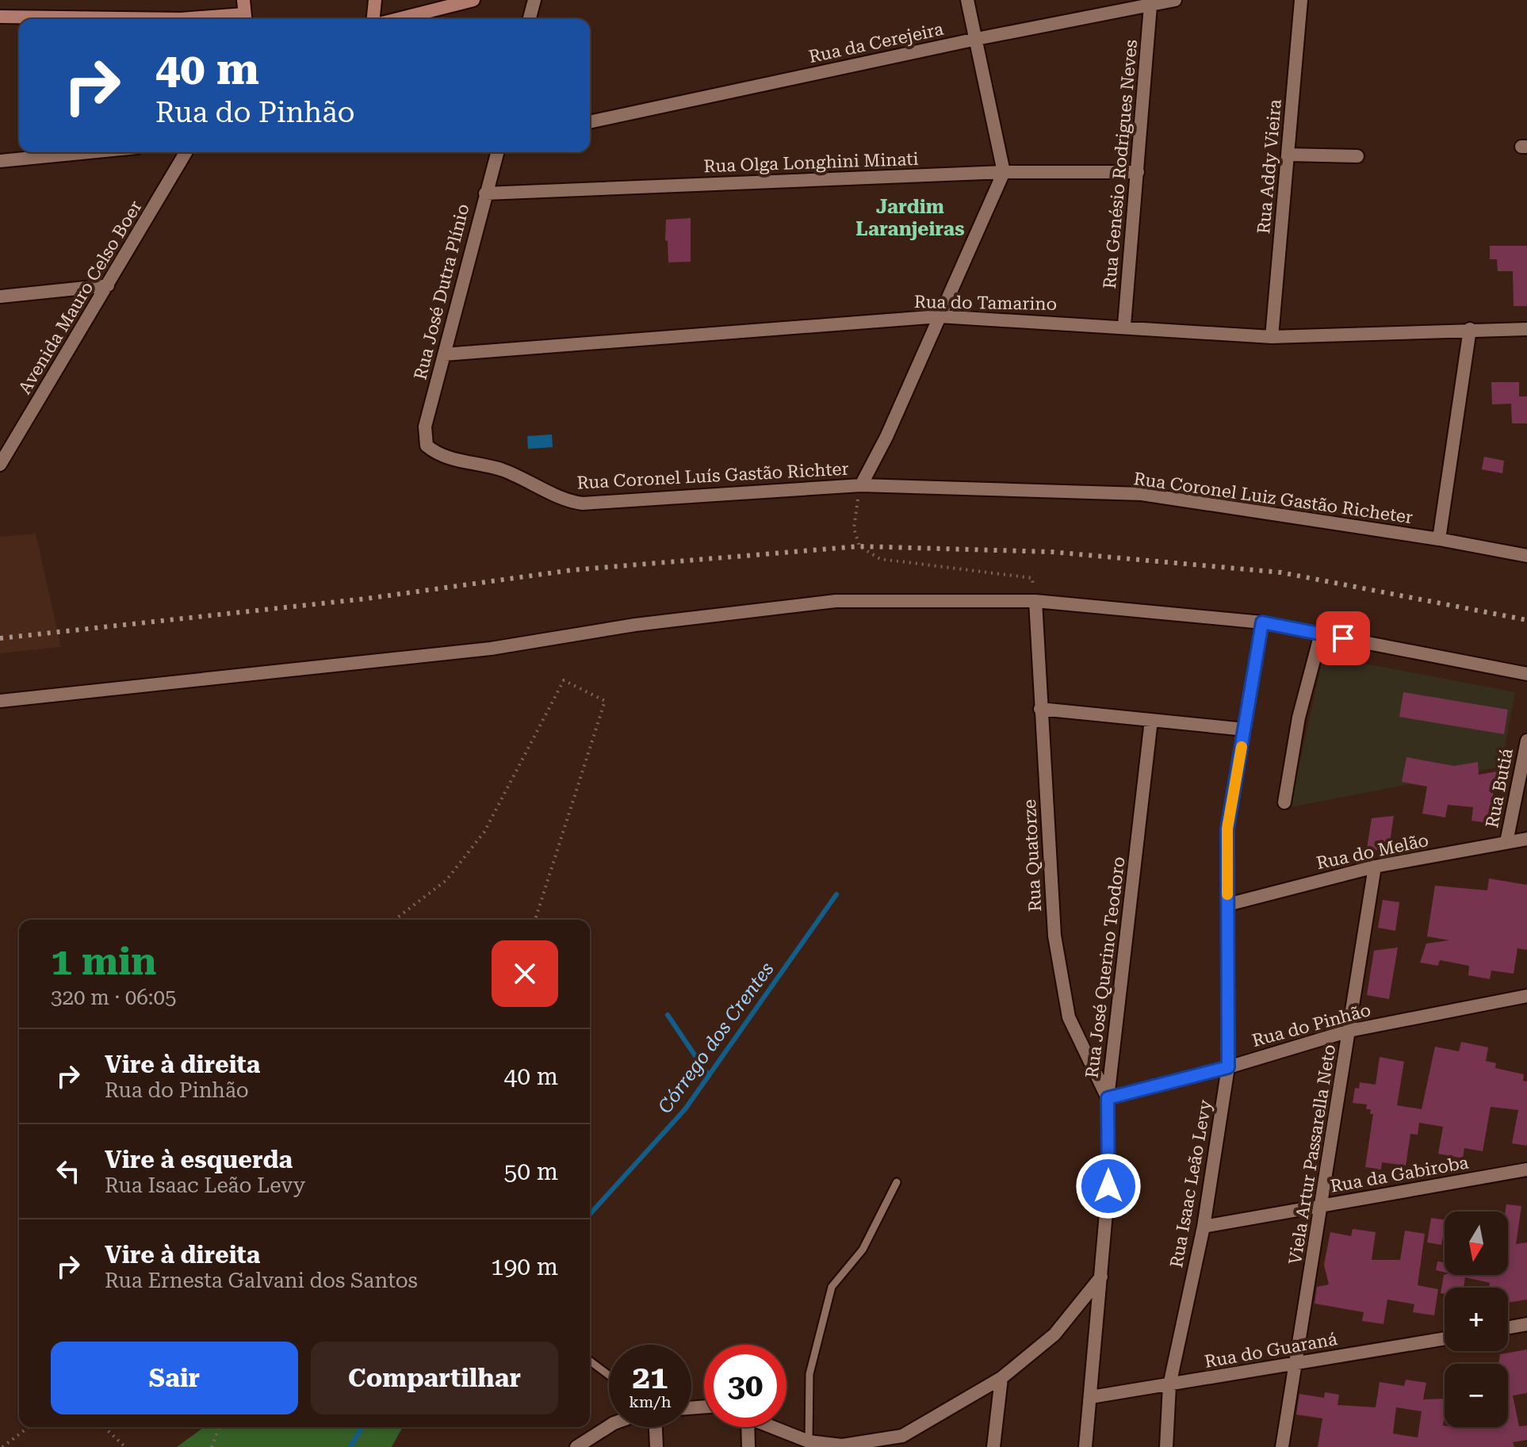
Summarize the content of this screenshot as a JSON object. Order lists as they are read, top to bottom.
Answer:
{
  "streets": {
    "street": [
      "Rua da Cerejeira",
      "Rua Olga Longhini Minati",
      "Rua Genésio Rodrigues Neves",
      "Rua Addy Vieira",
      "Rua José Dutra Plínio",
      "Avenida Mauro Celso Boer",
      "Rua do Tamarino",
      "Rua Coronel Luís Gastão Richter",
      "Rua Coronel Luiz Gastão Richeter",
      "Rua Butiá",
      "Rua do Melão",
      "Rua Quatorze",
      "Rua José Querino Teodoro",
      "Rua do Pinhão",
      "Viela Artur Passarella Neto",
      "Rua da Gabiroba",
      "Rua Isaac Leão Levy",
      "Rua do Guaraná"
    ]
  },
  "crossings": [
    ["Rua da Cerejeira", "Rua Genésio Rodrigues Neves"],
    ["Rua Olga Longhini Minati", "Rua Genésio Rodrigues Neves"],
    ["Rua Olga Longhini Minati", "Rua José Dutra Plínio"],
    ["Rua Genésio Rodrigues Neves", "Rua do Tamarino"],
    ["Rua Addy Vieira", "Rua do Tamarino"],
    ["Rua José Dutra Plínio", "Rua do Tamarino"],
    ["Rua José Dutra Plínio", "Rua Coronel Luís Gastão Richter"],
    ["Rua Coronel Luís Gastão Richter", "Rua Coronel Luiz Gastão Richeter"],
    ["Rua Butiá", "Rua do Melão"],
    ["Rua do Melão", "Viela Artur Passarella Neto"],
    ["Rua do Melão", "Rua Isaac Leão Levy"],
    ["Rua Quatorze", "Rua José Querino Teodoro"],
    ["Rua Quatorze", "Rua do Pinhão"],
    ["Rua José Querino Teodoro", "Rua do Pinhão"],
    ["Rua José Querino Teodoro", "Rua do Guaraná"],
    ["Rua do Pinhão", "Viela Artur Passarella Neto"],
    ["Rua do Pinhão", "Rua Isaac Leão Levy"],
    ["Viela Artur Passarella Neto", "Rua da Gabiroba"],
    ["Viela Artur Passarella Neto", "Rua do Guaraná"],
    ["Rua da Gabiroba", "Rua Isaac Leão Levy"],
    ["Rua Isaac Leão Levy", "Rua do Guaraná"]
  ],
  "districts": ["Jardim Laranjeiras"],
  "water": ["Córrego dos Crentes"],
  "north": "bottom",
  "page": {
    "turn": ["40 m", "Rua do Pinhão"],
    "heading": ["1 min", "320 m · 06:05"],
    "list": [
      {
        "name": "Vire à direita",
        "note": "Rua do Pinhão",
        "value": "40 m"
      },
      {
        "name": "Vire à esquerda",
        "note": "Rua Isaac Leão Levy",
        "value": "50 m"
      },
      {
        "name": "Vire à direita",
        "note": "Rua Ernesta Galvani dos Santos",
        "value": "190 m"
      }
    ],
    "map_buttons": ["+", "−"],
    "buttons": ["Sair", "Compartilhar"],
    "speed": "21 km/h",
    "limit": "30"
  }
}
